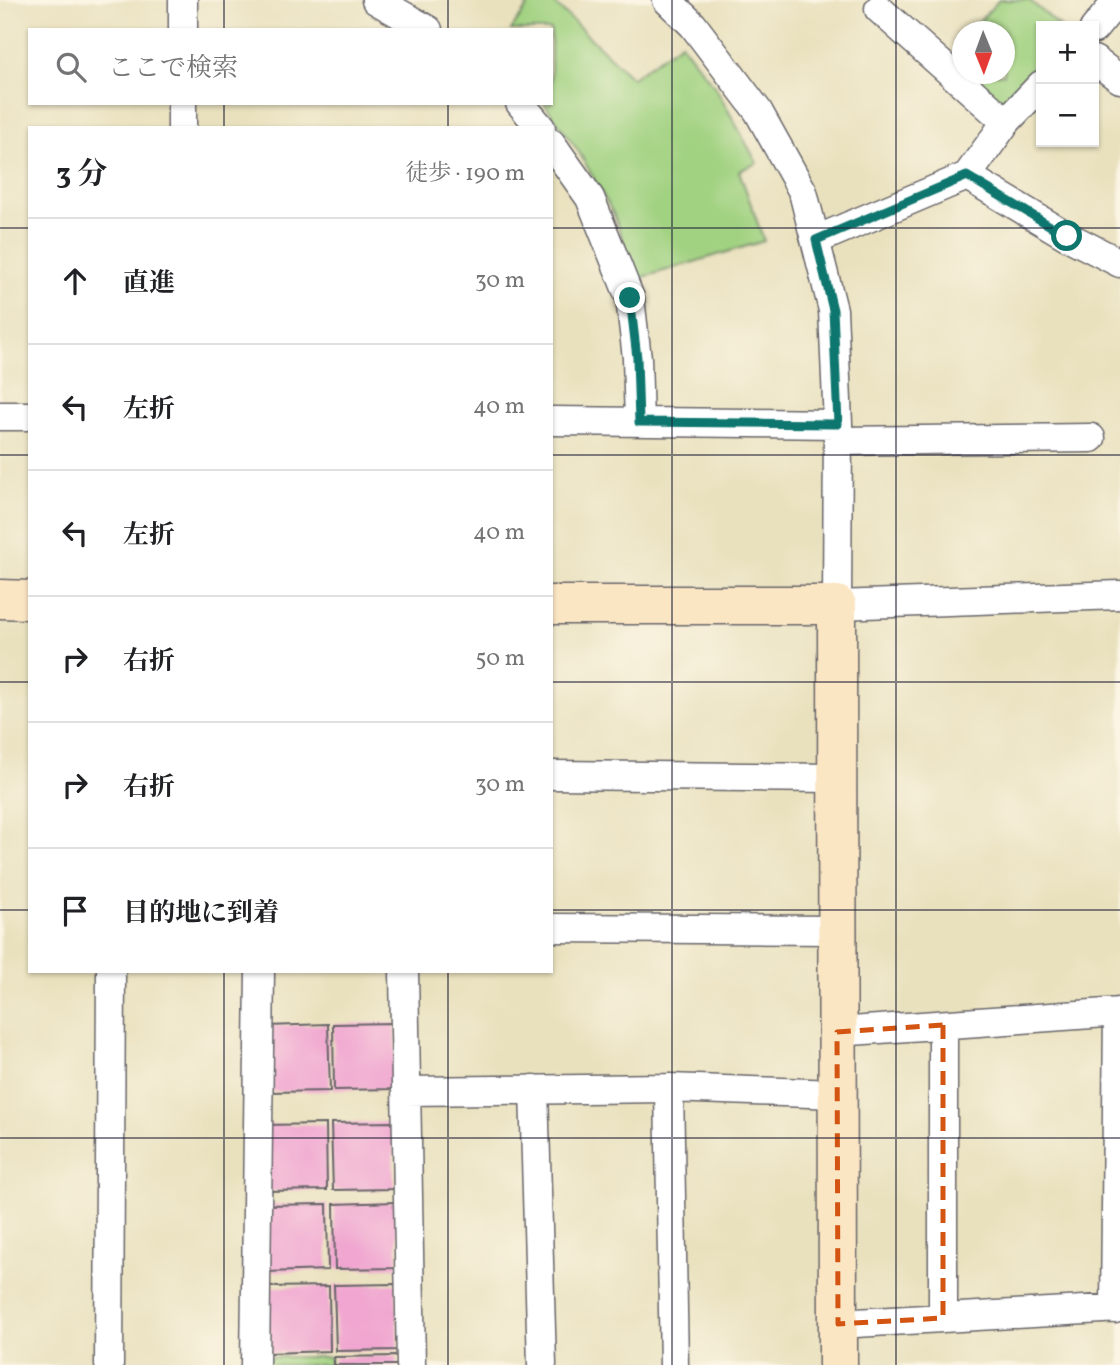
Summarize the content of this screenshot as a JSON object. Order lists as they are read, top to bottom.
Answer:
{
  "north": "bottom",
  "page": {
    "map_buttons": ["+", "−"],
    "search": "ここで検索",
    "heading": ["3 分", "徒歩 · 190 m"],
    "list": [
      ["直進", "30 m"],
      ["左折", "40 m"],
      ["左折", "40 m"],
      ["右折", "50 m"],
      ["右折", "30 m"],
      "目的地に到着"
    ]
  }
}
